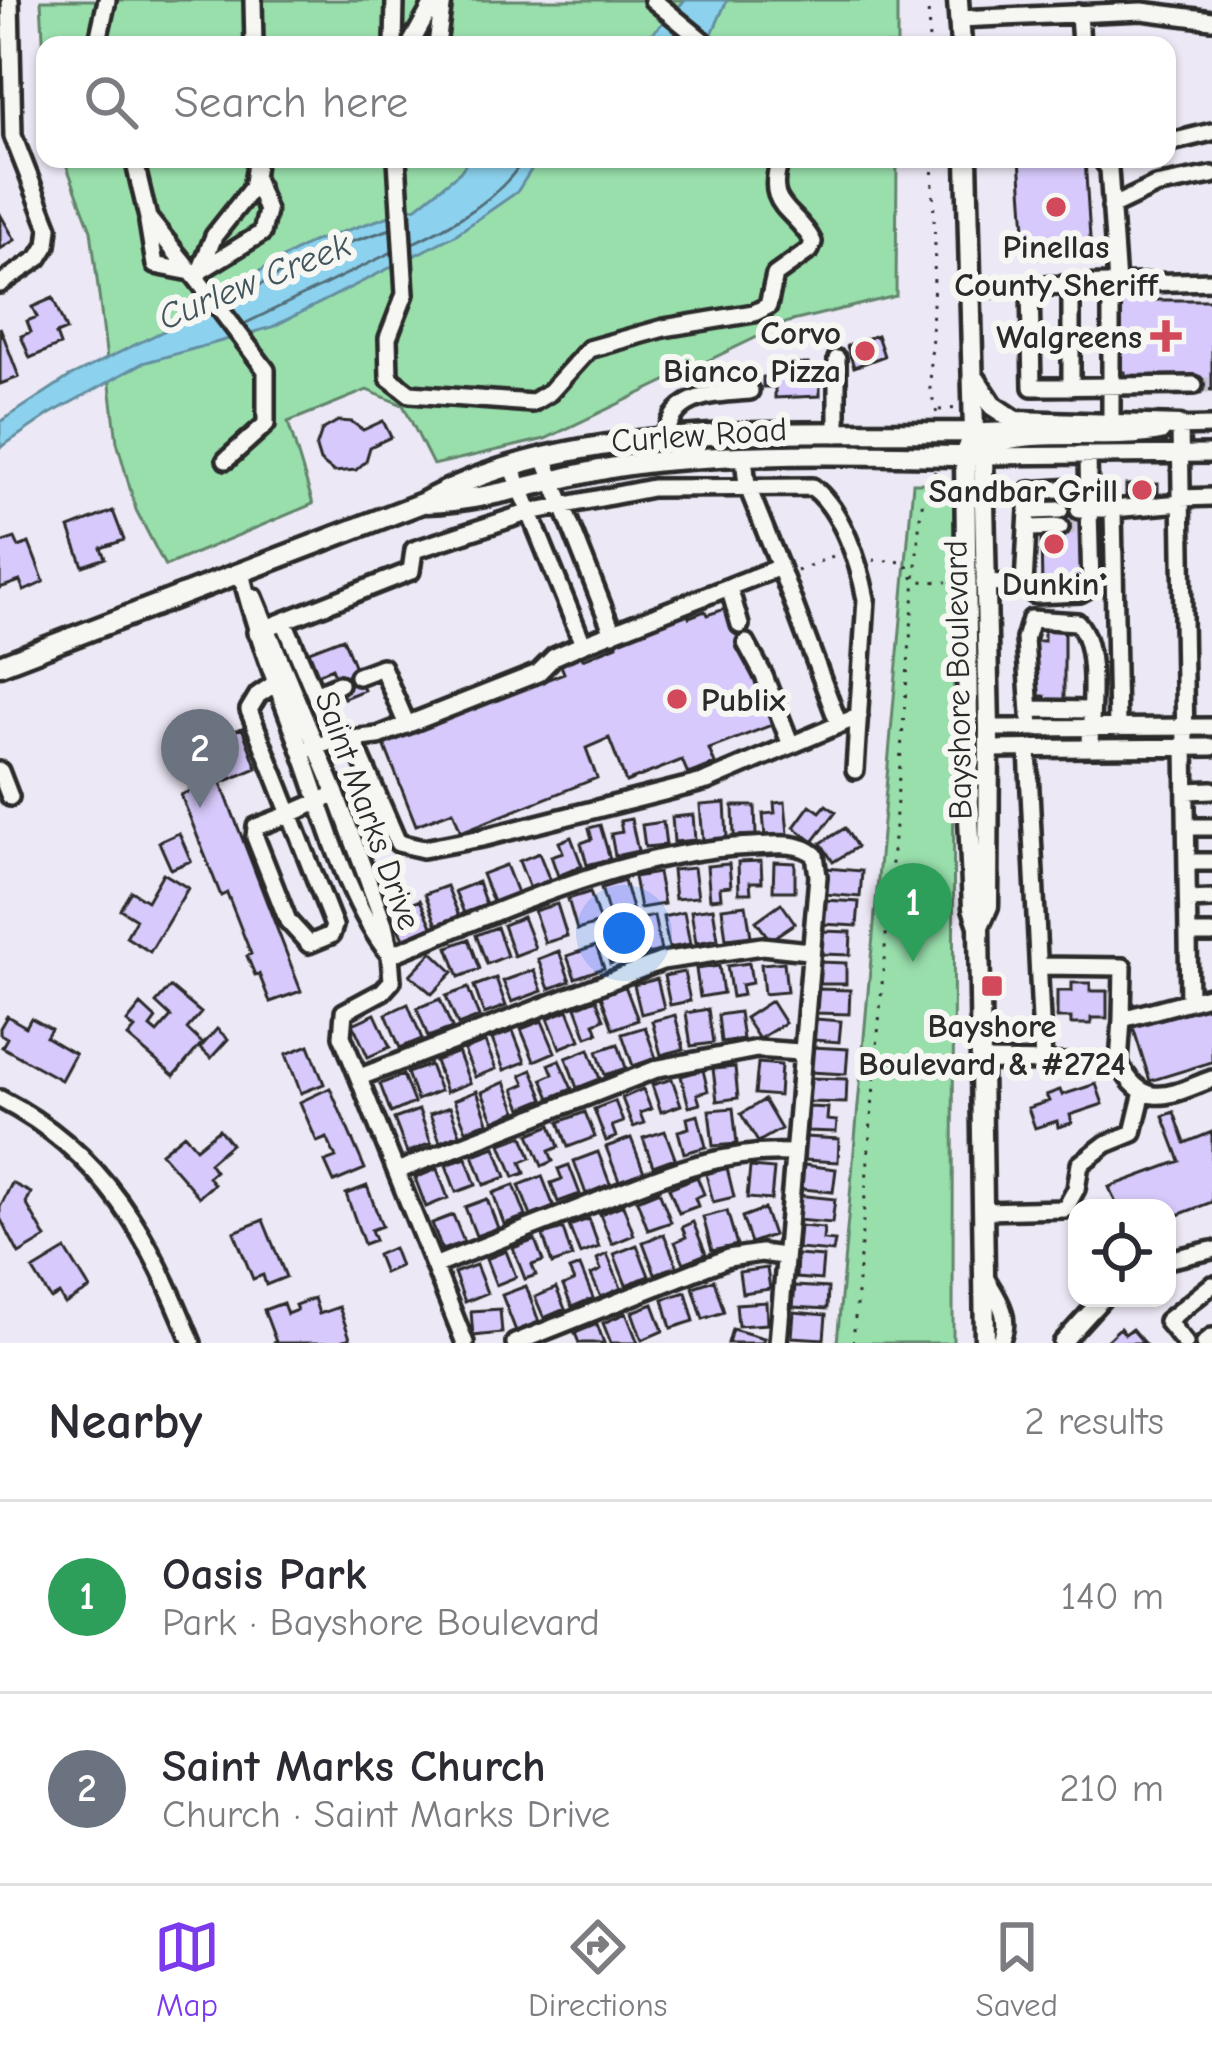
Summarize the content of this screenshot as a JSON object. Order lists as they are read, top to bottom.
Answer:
{
  "streets": {
    "main road": ["Curlew Road", "Bayshore Boulevard"],
    "street": ["Saint Marks Drive"]
  },
  "crossings": [
    ["Curlew Road", "Bayshore Boulevard"],
    ["Curlew Road", "Saint Marks Drive"]
  ],
  "water": ["Curlew Creek"],
  "places": {
    "other": [
      "Pinellas County Sheriff",
      "Corvo Bianco Pizza",
      "Sandbar Grill",
      "Dunkin'",
      "Publix"
    ],
    "health": ["Walgreens"],
    "transit": ["Bayshore Boulevard & #2724"]
  },
  "page": {
    "search": "Search here",
    "pins": ["2", "1"],
    "heading": ["Nearby", "2 results"],
    "list": [
      {
        "mark": "1",
        "name": "Oasis Park",
        "note": "Park · Bayshore Boulevard",
        "value": "140 m"
      },
      {
        "mark": "2",
        "name": "Saint Marks Church",
        "note": "Church · Saint Marks Drive",
        "value": "210 m"
      }
    ],
    "nav": ["Map", "Directions", "Saved"]
  }
}
